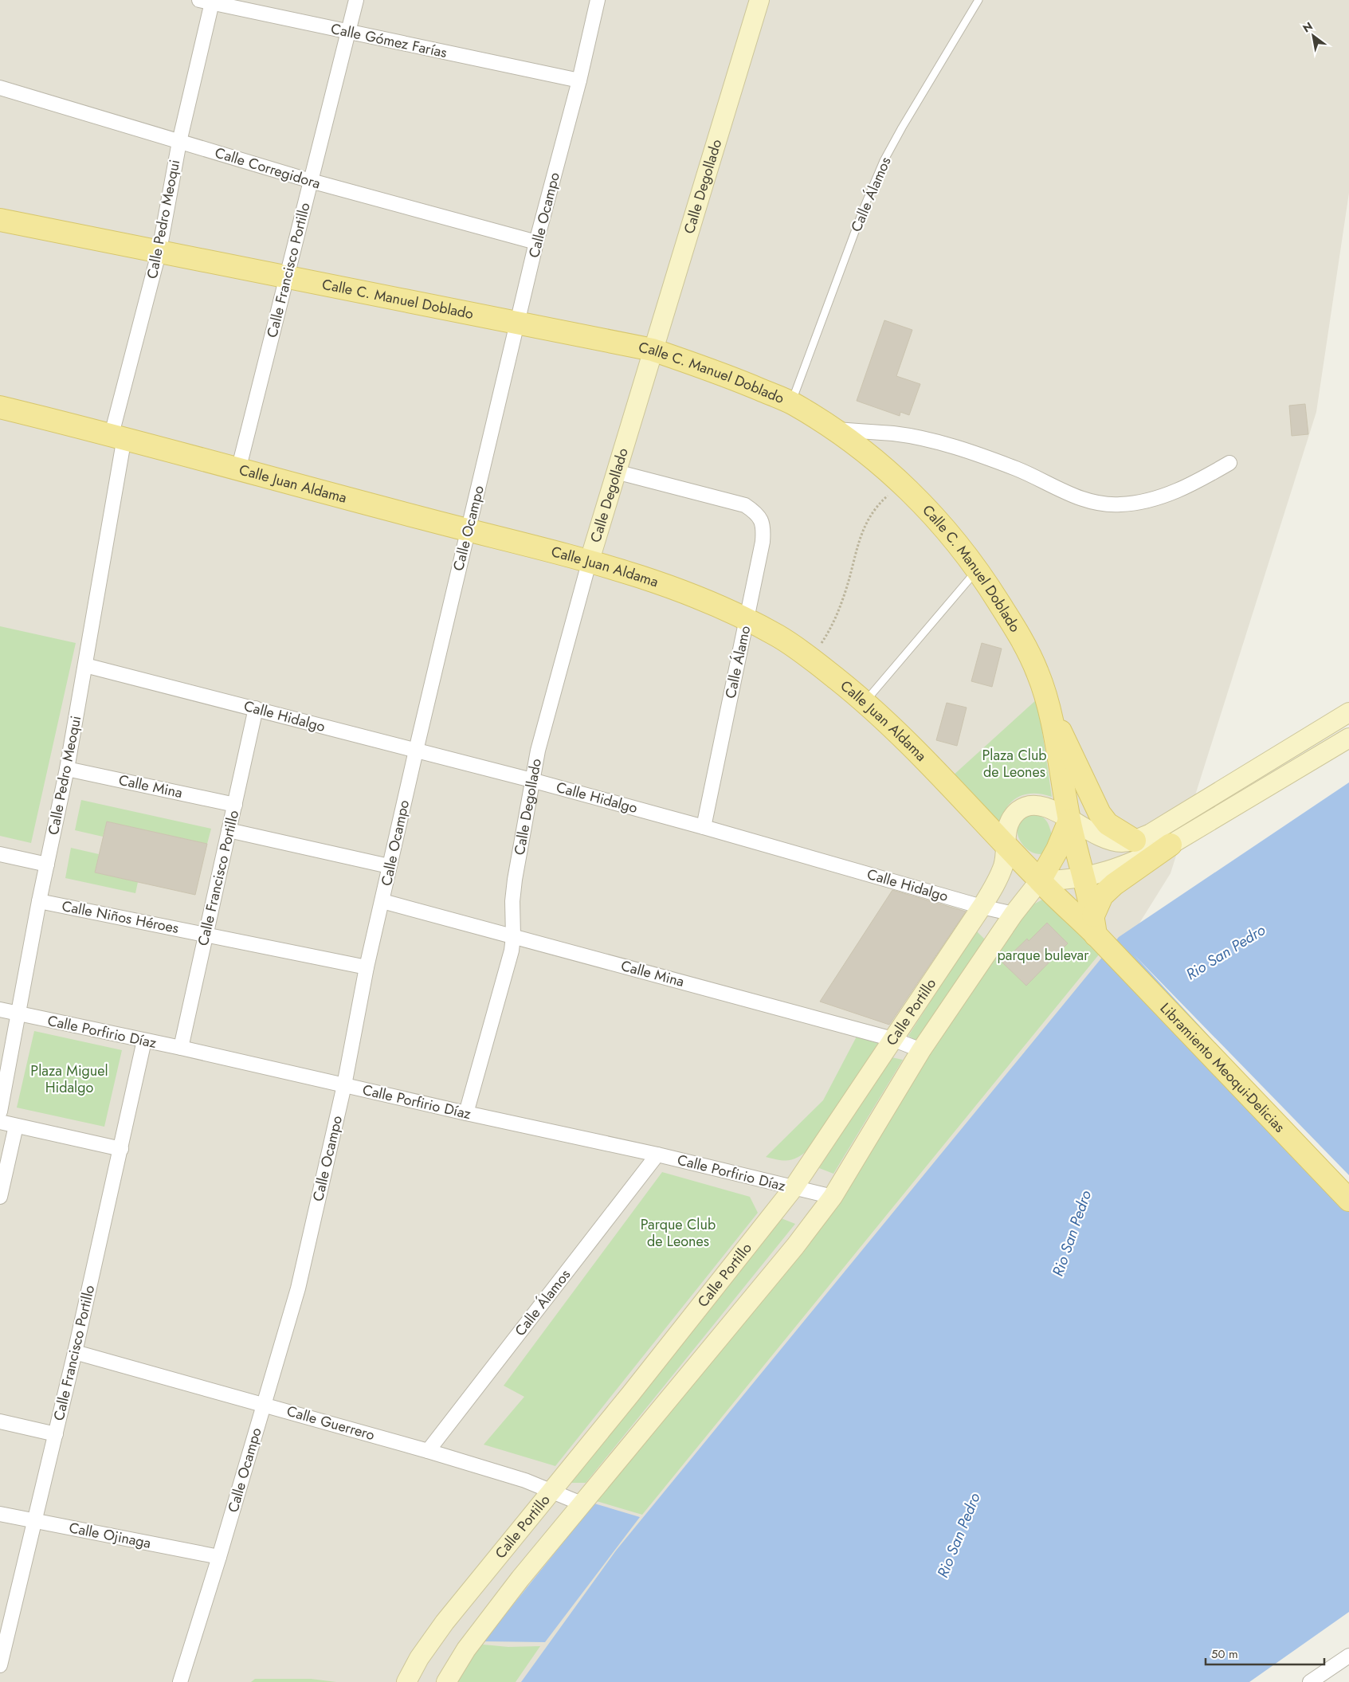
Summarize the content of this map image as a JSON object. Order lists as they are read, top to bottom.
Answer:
{
  "streets": {
    "main road": ["Calle C. Manuel Doblado", "Calle Juan Aldama", "Libramiento Meoqui-Delicias"],
    "street": [
      "Calle Gómez Farías",
      "Calle Corregidora",
      "Calle Degollado",
      "Calle Álamos",
      "Calle Ocampo",
      "Calle Pedro Meoqui",
      "Calle Francisco Portillo",
      "Calle Álamo",
      "Calle Hidalgo",
      "Calle Mina",
      "Calle Niños Héroes",
      "Calle Portillo",
      "Calle Porfirio Díaz",
      "Calle Guerrero",
      "Calle Ojinaga"
    ]
  },
  "crossings": [
    ["Calle Gómez Farías", "Calle Ocampo"],
    ["Calle Gómez Farías", "Calle Pedro Meoqui"],
    ["Calle Gómez Farías", "Calle Francisco Portillo"],
    ["Calle Corregidora", "Calle Ocampo"],
    ["Calle Corregidora", "Calle Pedro Meoqui"],
    ["Calle Corregidora", "Calle Francisco Portillo"],
    ["Calle Degollado", "Calle C. Manuel Doblado"],
    ["Calle Degollado", "Calle Juan Aldama"],
    ["Calle Degollado", "Calle Álamo"],
    ["Calle Degollado", "Calle Hidalgo"],
    ["Calle Degollado", "Calle Mina"],
    ["Calle Degollado", "Calle Porfirio Díaz"],
    ["Calle Álamos", "Calle C. Manuel Doblado"],
    ["Calle Álamos", "Calle Porfirio Díaz"],
    ["Calle Álamos", "Calle Guerrero"],
    ["Calle Ocampo", "Calle C. Manuel Doblado"],
    ["Calle Ocampo", "Calle Juan Aldama"],
    ["Calle Ocampo", "Calle Hidalgo"],
    ["Calle Ocampo", "Calle Mina"],
    ["Calle Ocampo", "Calle Niños Héroes"],
    ["Calle Ocampo", "Calle Porfirio Díaz"],
    ["Calle Ocampo", "Calle Guerrero"],
    ["Calle Ocampo", "Calle Ojinaga"],
    ["Calle Pedro Meoqui", "Calle C. Manuel Doblado"],
    ["Calle Pedro Meoqui", "Calle Juan Aldama"],
    ["Calle Pedro Meoqui", "Calle Hidalgo"],
    ["Calle Pedro Meoqui", "Calle Mina"],
    ["Calle Pedro Meoqui", "Calle Niños Héroes"],
    ["Calle Pedro Meoqui", "Calle Porfirio Díaz"],
    ["Calle Francisco Portillo", "Calle C. Manuel Doblado"],
    ["Calle Francisco Portillo", "Calle Juan Aldama"],
    ["Calle Francisco Portillo", "Calle Hidalgo"],
    ["Calle Francisco Portillo", "Calle Mina"],
    ["Calle Francisco Portillo", "Calle Niños Héroes"],
    ["Calle Francisco Portillo", "Calle Porfirio Díaz"],
    ["Calle Francisco Portillo", "Calle Guerrero"],
    ["Calle Francisco Portillo", "Calle Ojinaga"],
    ["Calle C. Manuel Doblado", "Calle Juan Aldama"],
    ["Calle C. Manuel Doblado", "Calle Portillo"],
    ["Calle C. Manuel Doblado", "Libramiento Meoqui-Delicias"],
    ["Calle Juan Aldama", "Calle Álamo"],
    ["Calle Juan Aldama", "Calle Portillo"],
    ["Calle Juan Aldama", "Libramiento Meoqui-Delicias"],
    ["Calle Álamo", "Calle Hidalgo"],
    ["Calle Hidalgo", "Calle Portillo"],
    ["Calle Mina", "Calle Portillo"],
    ["Calle Portillo", "Calle Porfirio Díaz"],
    ["Calle Portillo", "Calle Guerrero"]
  ],
  "water": ["Rio San Pedro"],
  "parks": [
    "Plaza Club de Leones",
    "parque bulevar",
    "Plaza Miguel Hidalgo",
    "Parque Club de Leones"
  ],
  "scale_bar": "50 m",
  "north": "top left"
}
